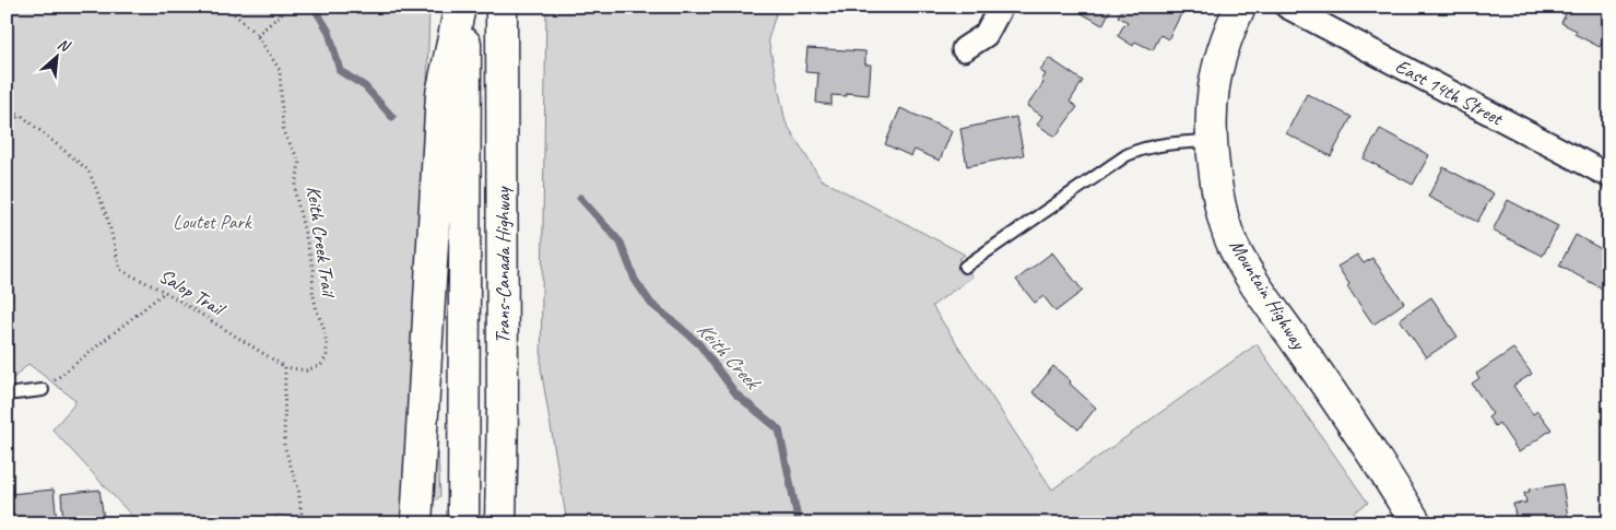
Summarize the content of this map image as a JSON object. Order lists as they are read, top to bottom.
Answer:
{
  "streets": {
    "main road": ["Trans-Canada Highway", "Mountain Highway"],
    "street": ["East 14th Street"],
    "path": ["Keith Creek Trail", "Salop Trail"]
  },
  "crossings": [
    ["Keith Creek Trail", "Salop Trail"]
  ],
  "water": ["Keith Creek"],
  "parks": ["Loutet Park"],
  "north": "top right"
}
